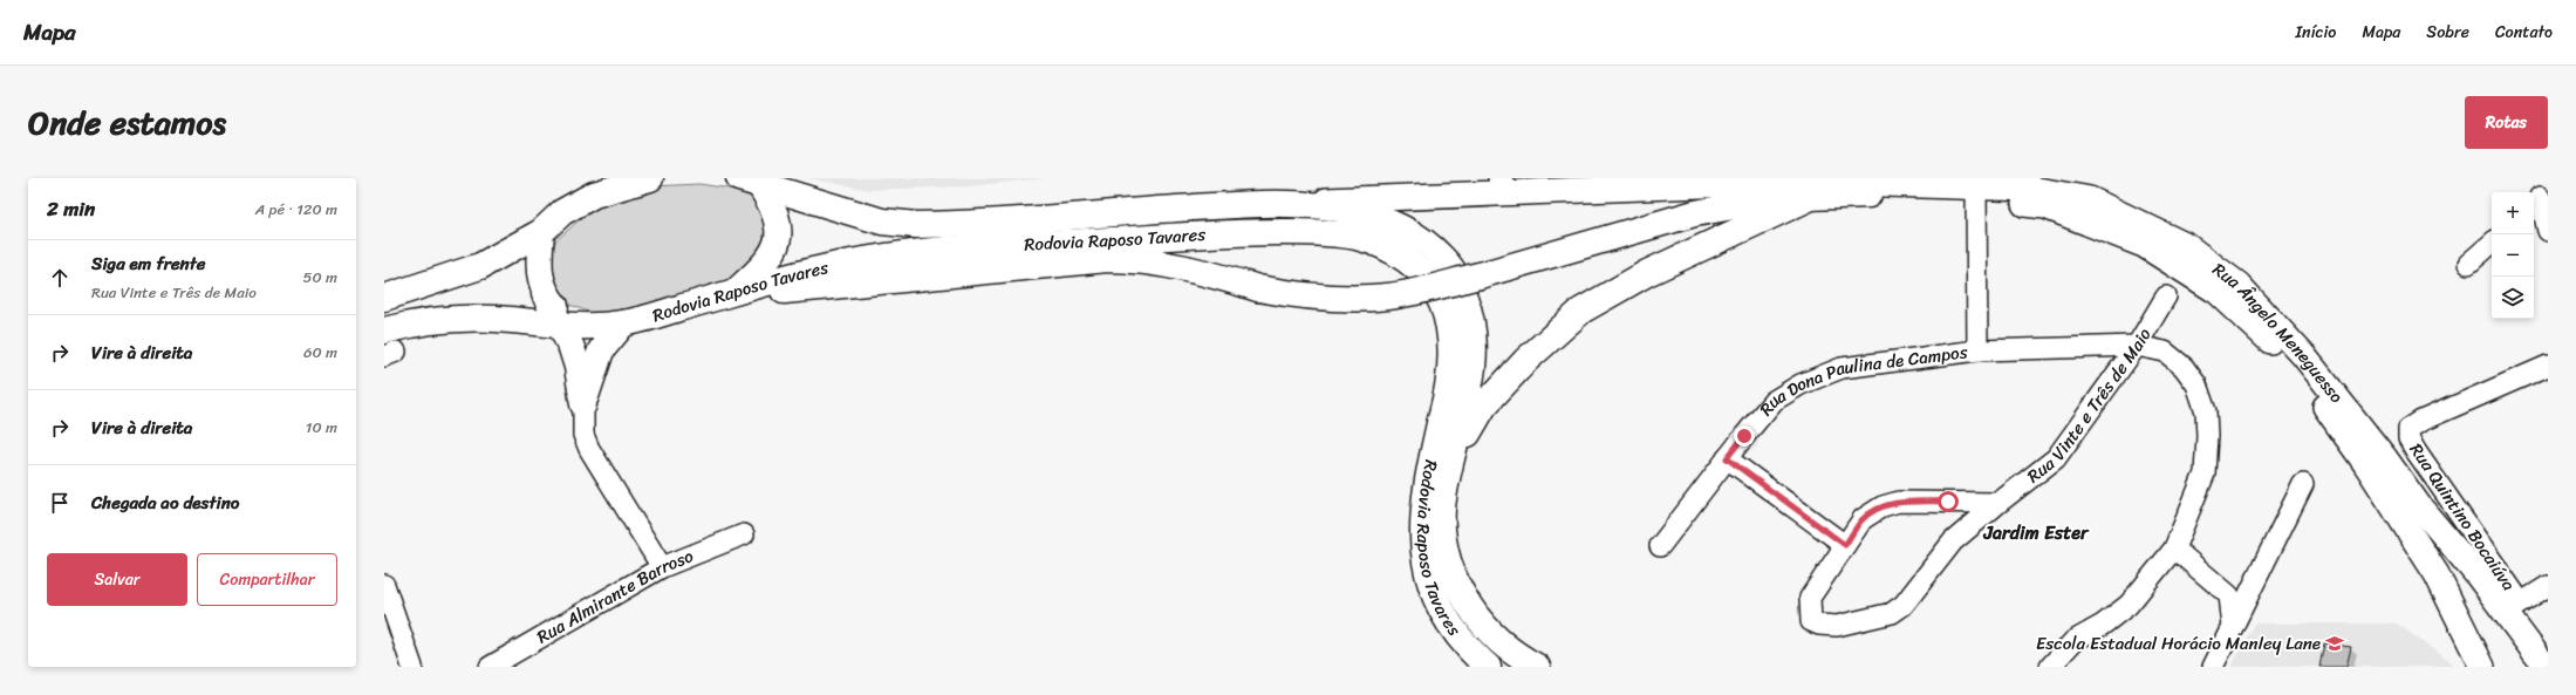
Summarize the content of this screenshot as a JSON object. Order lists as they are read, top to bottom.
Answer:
{
  "streets": {
    "highway": ["Rodovia Raposo Tavares"],
    "main road": ["Rua Ângelo Meneguesso"],
    "street": [
      "Rua Dona Paulina de Campos",
      "Rua Vinte e Três de Maio",
      "Rua Quintino Bocaiúva",
      "Rua Almirante Barroso"
    ]
  },
  "crossings": [
    ["Rua Ângelo Meneguesso", "Rua Quintino Bocaiúva"],
    ["Rua Dona Paulina de Campos", "Rua Vinte e Três de Maio"]
  ],
  "districts": ["Jardim Ester"],
  "places": {
    "school or university": ["Escola Estadual Horácio Manley Lane"]
  },
  "page": {
    "header": "Mapa",
    "nav": [
      "Início",
      "Mapa",
      "Sobre",
      "Contato"
    ],
    "title": "Onde estamos",
    "buttons": [
      "Rotas",
      ["Salvar", "Compartilhar"]
    ],
    "heading": ["2 min", "A pé · 120 m"],
    "map_buttons": ["+", "−"],
    "list": [
      ["Siga em frente", "Rua Vinte e Três de Maio", "50 m"],
      ["Vire à direita", "60 m"],
      ["Vire à direita", "10 m"],
      "Chegada ao destino"
    ]
  }
}
